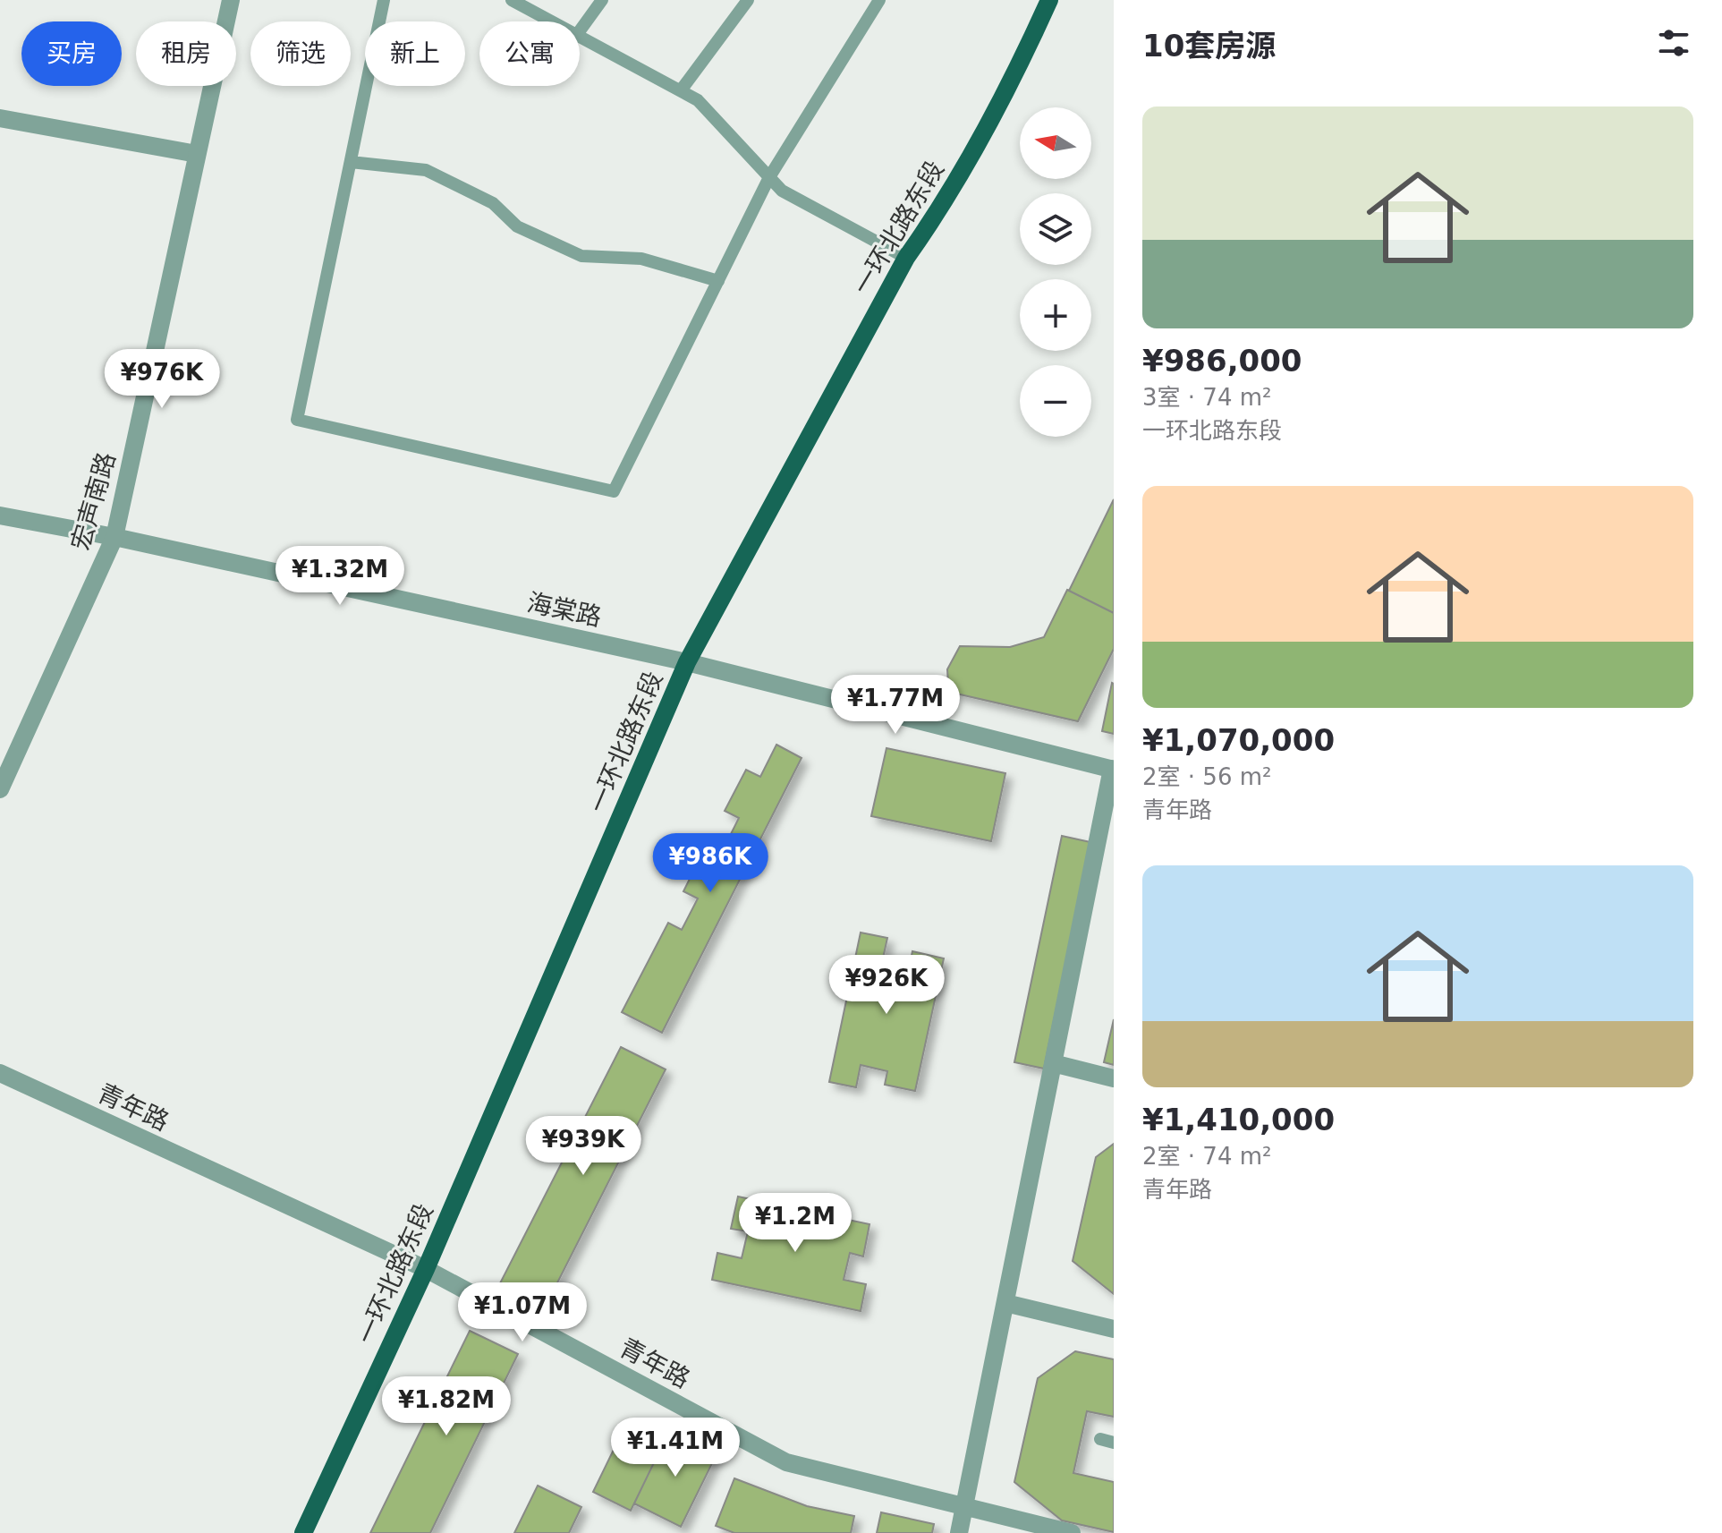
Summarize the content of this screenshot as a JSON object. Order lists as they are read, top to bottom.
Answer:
{
  "streets": {
    "main road": ["一环北路东段"],
    "street": ["宏声南路", "海棠路", "青年路"]
  },
  "crossings": [
    ["一环北路东段", "海棠路"],
    ["一环北路东段", "青年路"],
    ["宏声南路", "海棠路"]
  ],
  "north": "left",
  "page": {
    "heading": "10套房源",
    "chip": [
      "买房",
      "租房",
      "筛选",
      "新上",
      "公寓"
    ],
    "list": [
      {
        "name": "¥986,000",
        "note": "3室 · 74 m² · 一环北路东段"
      },
      {
        "name": "¥1,070,000",
        "note": "2室 · 56 m² · 青年路"
      },
      {
        "name": "¥1,410,000",
        "note": "2室 · 74 m² · 青年路"
      }
    ],
    "map_buttons": ["+", "−"],
    "price": [
      "¥976K",
      "¥1.32M",
      "¥1.77M",
      "¥986K",
      "¥926K",
      "¥939K",
      "¥1.2M",
      "¥1.07M",
      "¥1.82M",
      "¥1.41M"
    ]
  }
}
